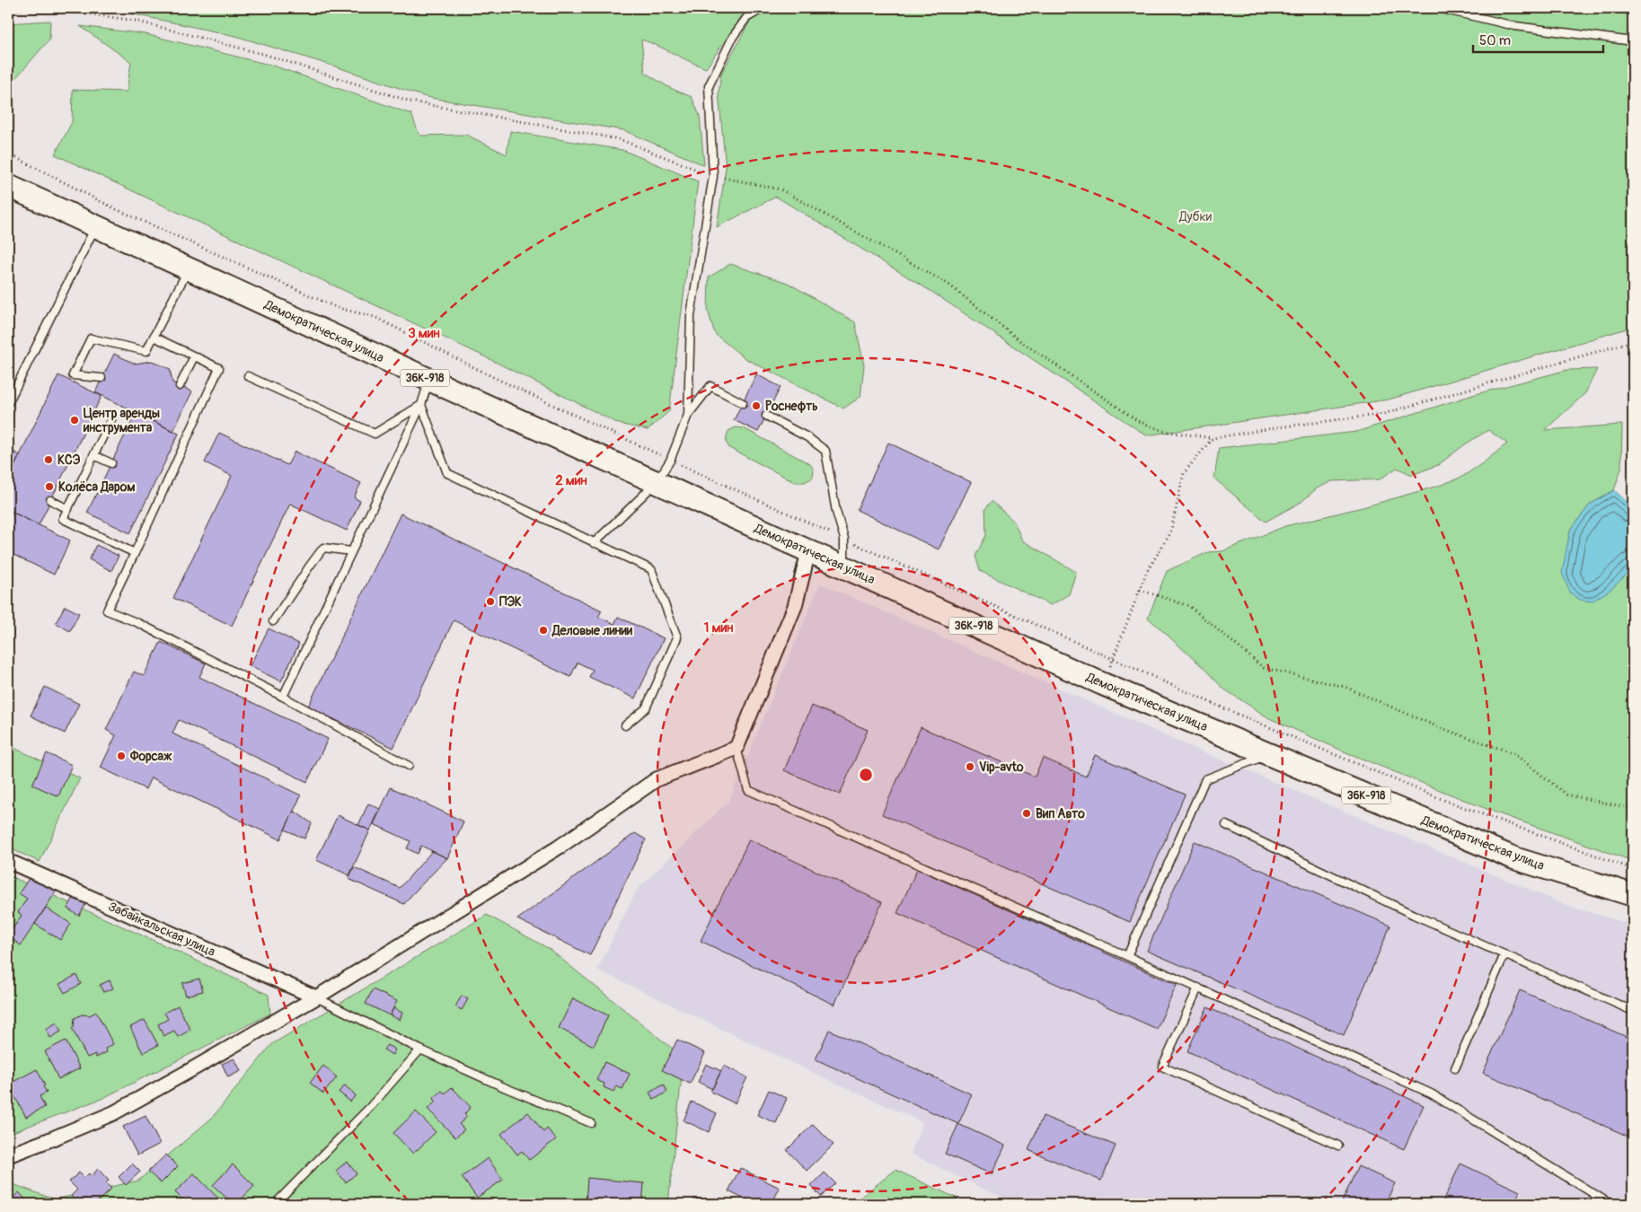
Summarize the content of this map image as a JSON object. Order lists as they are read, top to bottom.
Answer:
{
  "streets": {
    "main road": ["Демократическая улица", "36К-918"],
    "street": ["Забайкальская улица"]
  },
  "parks": ["Дубки"],
  "places": [
    "Роснефть",
    "Центр аренды инструмента",
    "КСЭ",
    "Колёса Даром",
    "ПЭК",
    "Деловые линии",
    "Форсаж",
    "Vip-avto",
    "Вип Авто"
  ],
  "scale_bar": "50 m",
  "rings": ["3 мин", "2 мин", "1 мин"]
}
